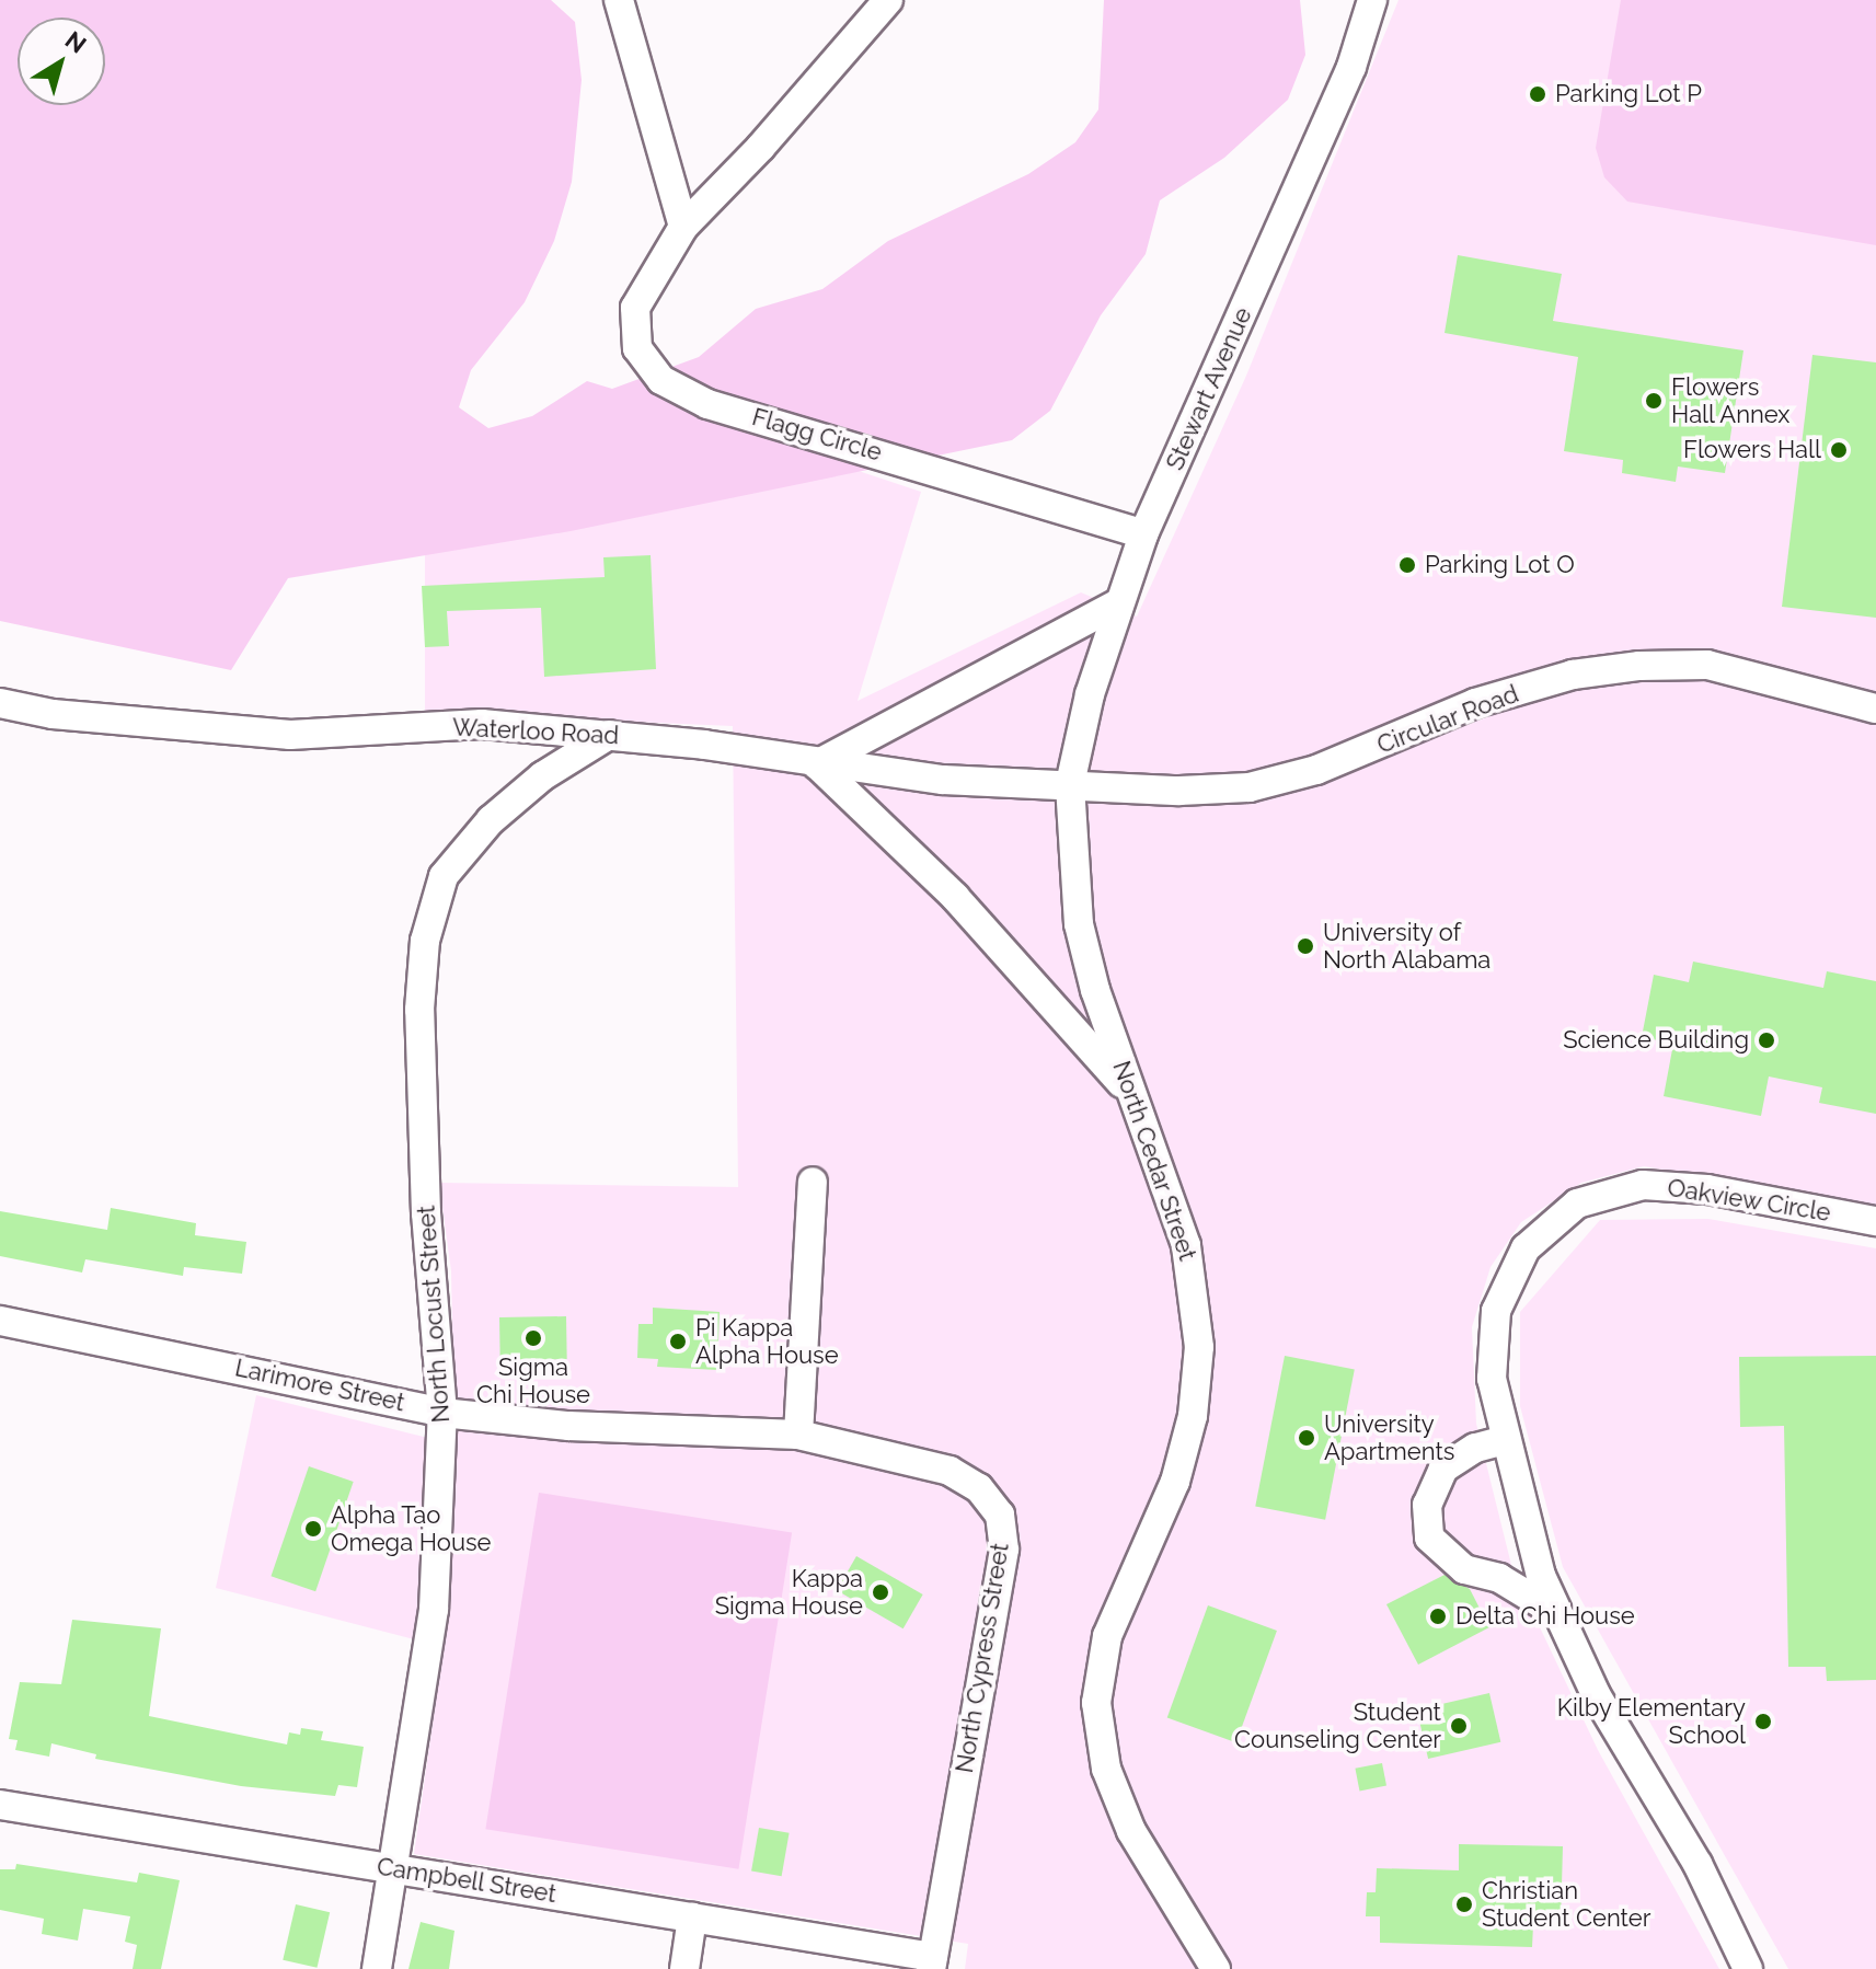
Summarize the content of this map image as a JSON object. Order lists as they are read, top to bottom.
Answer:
{
  "streets": {
    "street": [
      "Stewart Avenue",
      "Flagg Circle",
      "Circular Road",
      "Waterloo Road",
      "North Cedar Street",
      "Oakview Circle",
      "North Locust Street",
      "Larimore Street",
      "North Cypress Street",
      "Campbell Street"
    ]
  },
  "crossings": [
    ["Stewart Avenue", "Flagg Circle"],
    ["Stewart Avenue", "Circular Road"],
    ["Stewart Avenue", "Waterloo Road"],
    ["Stewart Avenue", "North Cedar Street"],
    ["Circular Road", "Waterloo Road"],
    ["Circular Road", "North Cedar Street"],
    ["Waterloo Road", "North Cedar Street"],
    ["Waterloo Road", "North Locust Street"],
    ["North Locust Street", "Larimore Street"],
    ["North Locust Street", "Campbell Street"],
    ["Larimore Street", "North Cypress Street"],
    ["North Cypress Street", "Campbell Street"]
  ],
  "places": [
    "Parking Lot P",
    "Flowers Hall Annex",
    "Flowers Hall",
    "Parking Lot O",
    "University of North Alabama",
    "Science Building",
    "Sigma Chi House",
    "Pi Kappa Alpha House",
    "University Apartments",
    "Alpha Tao Omega House",
    "Kappa Sigma House",
    "Delta Chi House",
    "Kilby Elementary School",
    "Student Counseling Center",
    "Christian Student Center"
  ],
  "north": "top right"
}
